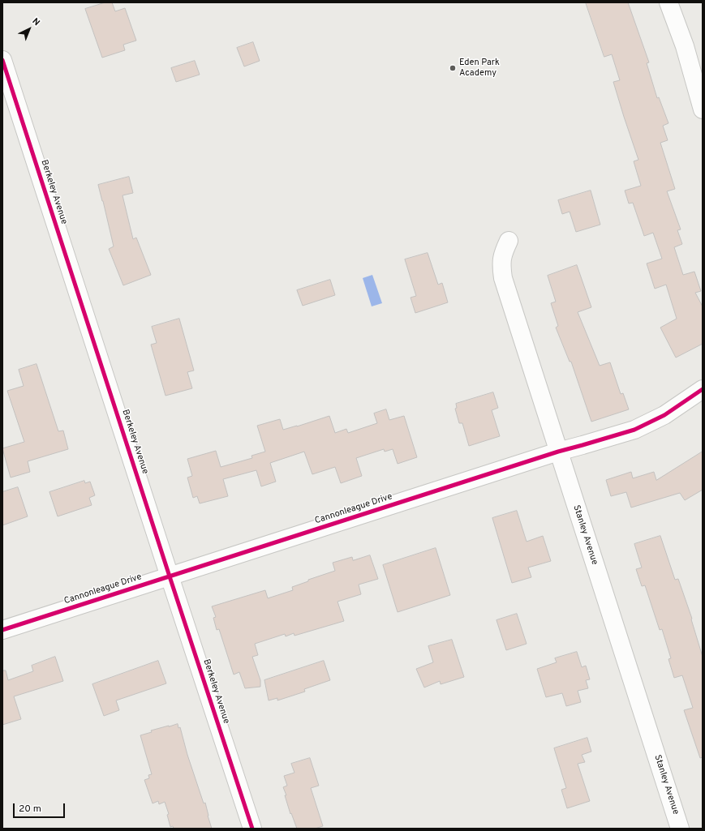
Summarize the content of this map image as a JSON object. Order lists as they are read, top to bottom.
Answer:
{
  "streets": {
    "street": ["Berkeley Avenue", "Cannonleague Drive", "Stanley Avenue"]
  },
  "crossings": [
    ["Berkeley Avenue", "Cannonleague Drive"],
    ["Cannonleague Drive", "Stanley Avenue"]
  ],
  "places": ["Eden Park Academy"],
  "scale_bar": "20 m",
  "north": "top right"
}
